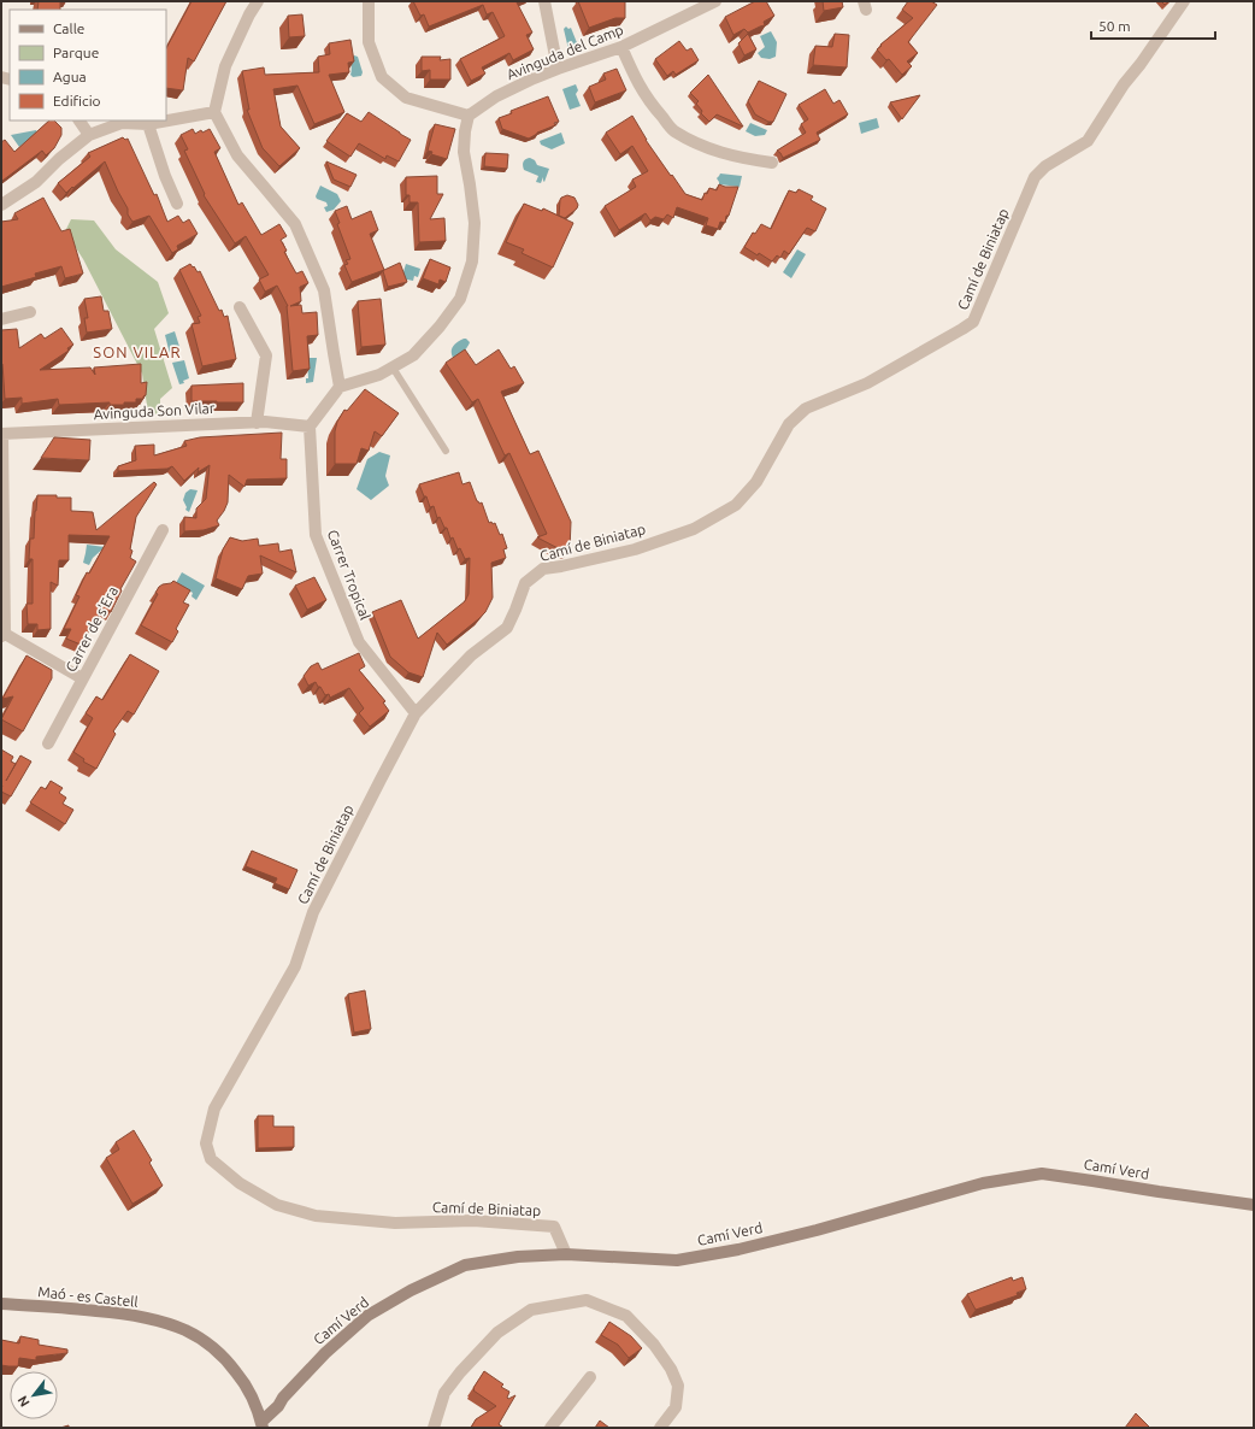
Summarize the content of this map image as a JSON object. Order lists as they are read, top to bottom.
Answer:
{
  "streets": {
    "street": [
      "Avinguda del Camp",
      "Camí de Biniatap",
      "Avinguda Son Vilar",
      "Carrer Tropical",
      "Carrer de s'Era",
      "Camí Verd",
      "Maó - es Castell"
    ]
  },
  "crossings": [
    ["Camí de Biniatap", "Carrer Tropical"],
    ["Camí de Biniatap", "Camí Verd"],
    ["Avinguda Son Vilar", "Carrer Tropical"],
    ["Camí Verd", "Maó - es Castell"]
  ],
  "districts": ["SON VILAR"],
  "legend": [
    "Calle",
    "Parque",
    "Agua",
    "Edificio"
  ],
  "scale_bar": "50 m",
  "north": "bottom left"
}
